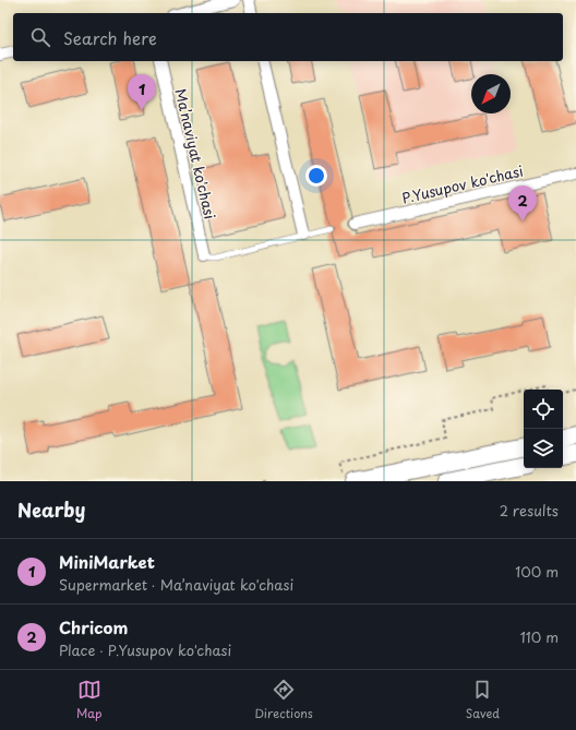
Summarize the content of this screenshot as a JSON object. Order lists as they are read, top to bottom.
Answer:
{
  "streets": {
    "street": ["Ma’naviyat ko'chasi", "P.Yusupov ko'chasi"]
  },
  "north": "bottom left",
  "page": {
    "search": "Search here",
    "pins": ["1", "2"],
    "heading": ["Nearby", "2 results"],
    "list": [
      {
        "mark": "1",
        "name": "MiniMarket",
        "note": "Supermarket · Ma’naviyat ko'chasi",
        "value": "100 m"
      },
      {
        "mark": "2",
        "name": "Chricom",
        "note": "Place · P.Yusupov ko'chasi",
        "value": "110 m"
      }
    ],
    "nav": ["Map", "Directions", "Saved"]
  }
}
